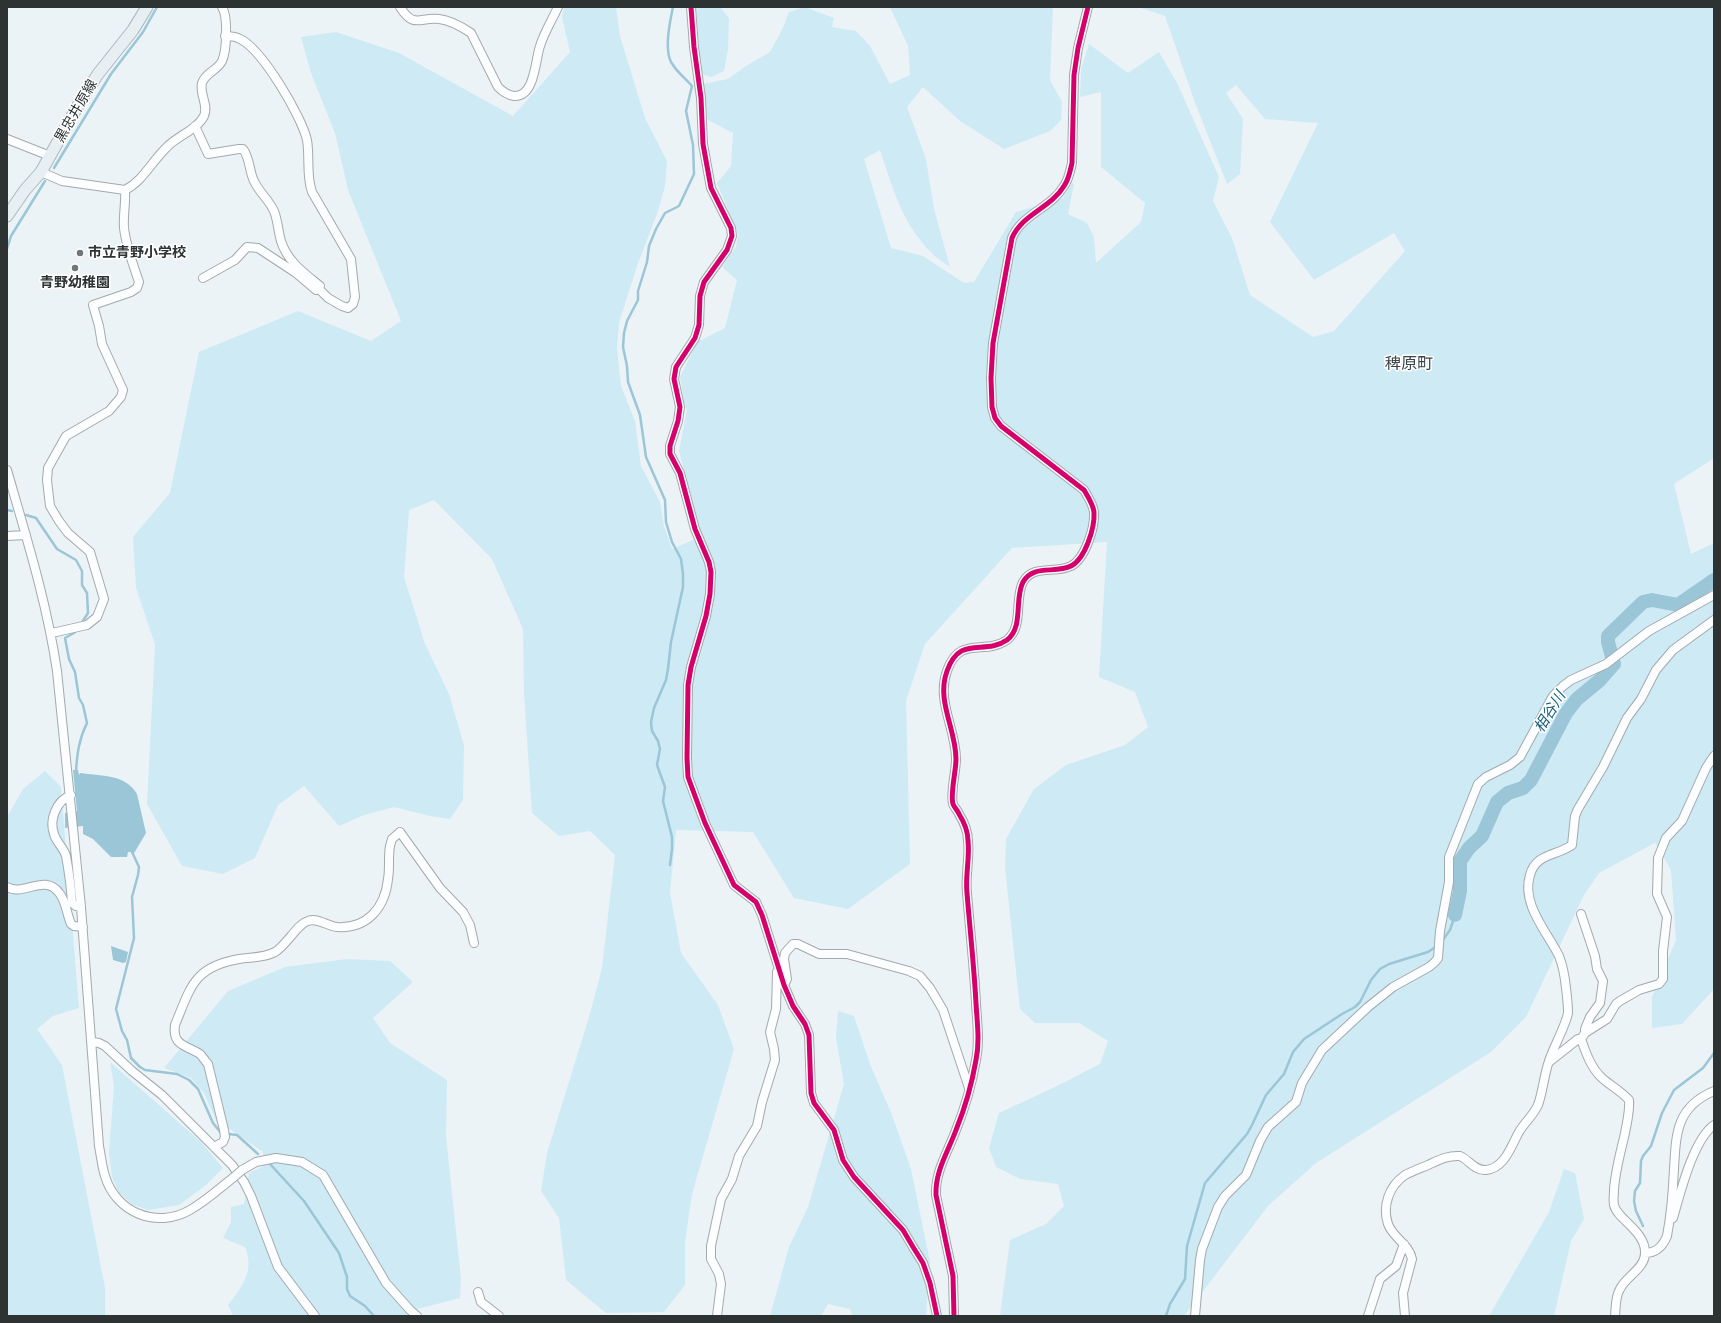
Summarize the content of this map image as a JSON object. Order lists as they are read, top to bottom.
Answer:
{
  "streets": {
    "main road": ["黒忠井原線"]
  },
  "districts": ["稗原町"],
  "water": ["相谷川"],
  "places": ["市立青野小学校", "青野幼稚園"]
}
